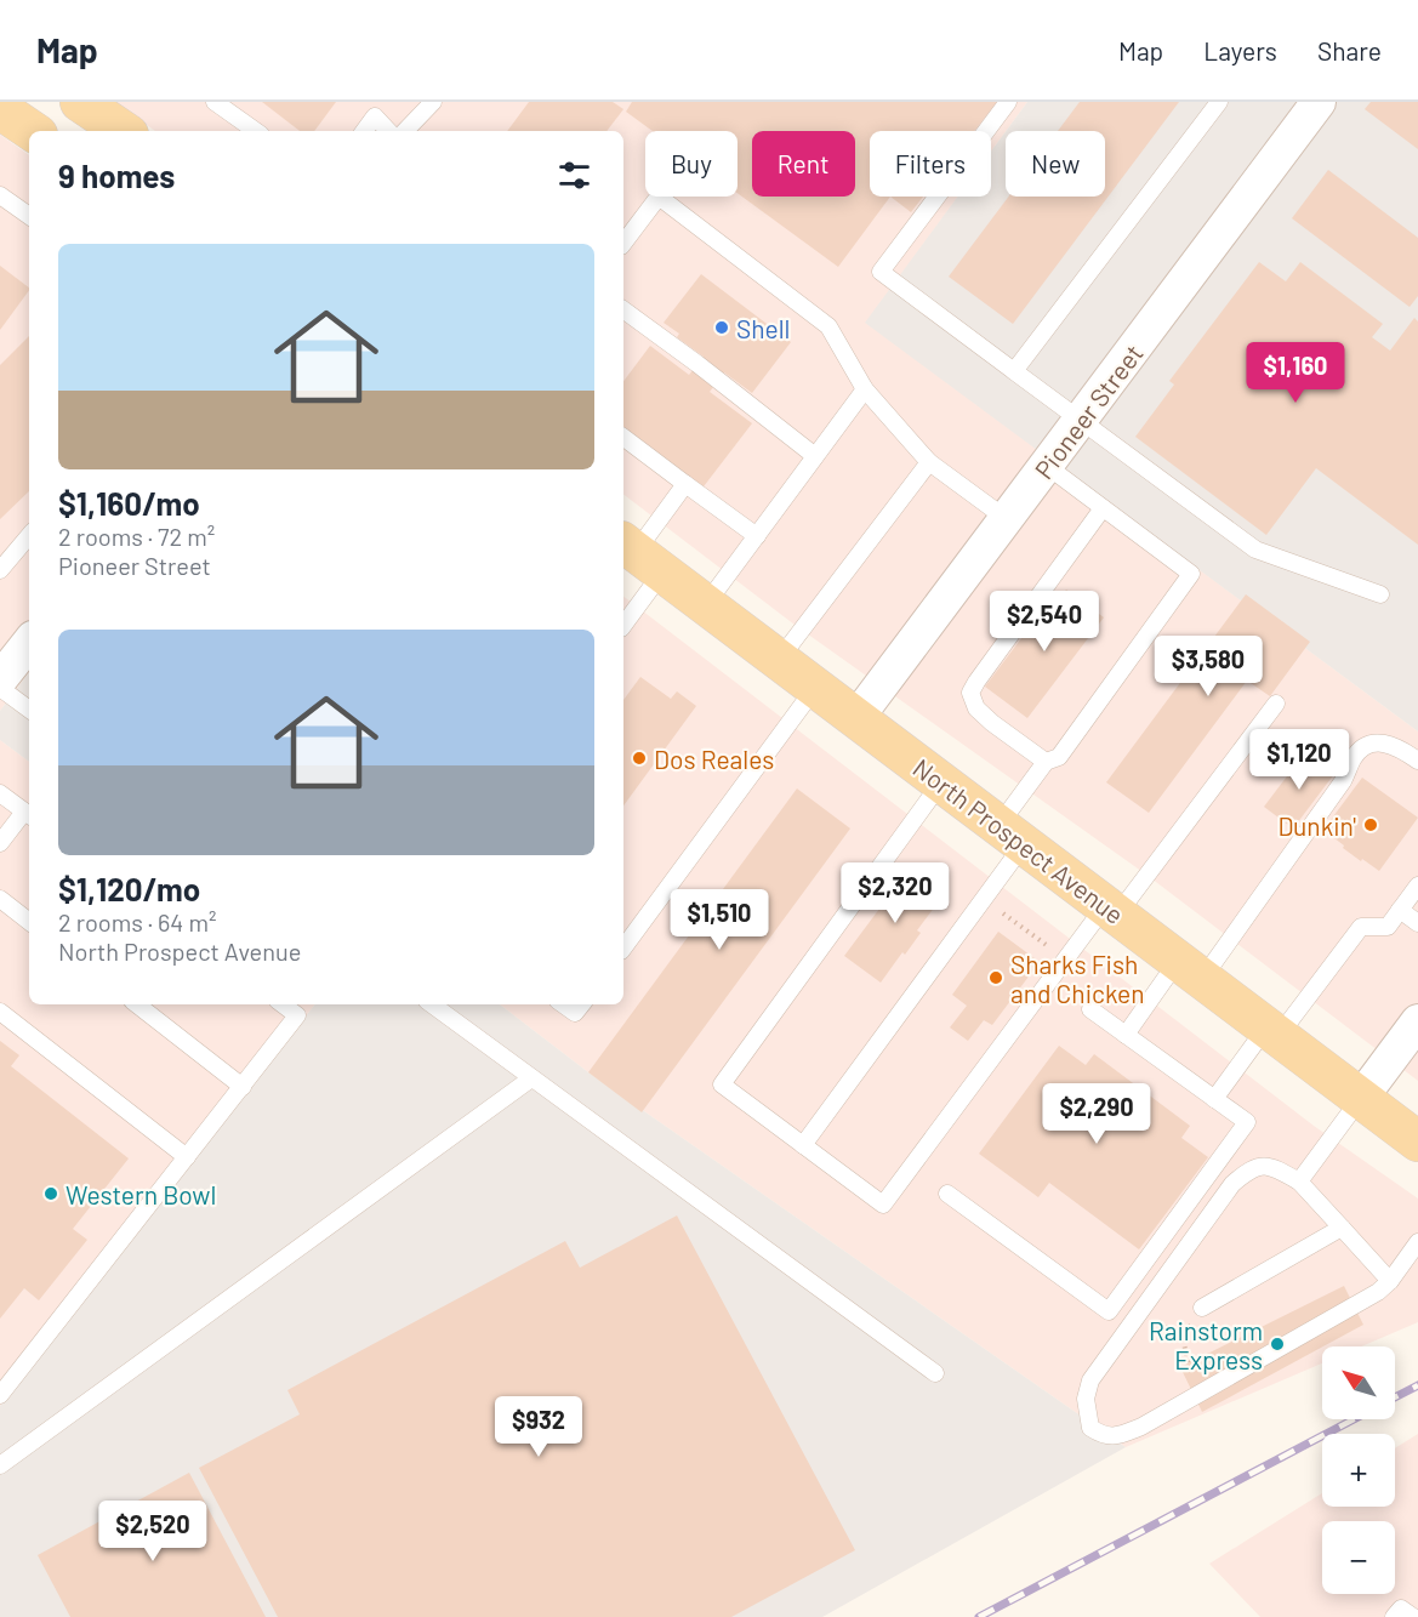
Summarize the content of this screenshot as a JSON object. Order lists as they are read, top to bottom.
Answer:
{
  "streets": {
    "main road": ["North Prospect Avenue"],
    "street": ["Pioneer Street"]
  },
  "crossings": [
    ["Pioneer Street", "North Prospect Avenue"]
  ],
  "places": [
    "Shell",
    "Dos Reales",
    "Dunkin'",
    "Sharks Fish and Chicken",
    "Western Bowl",
    "Rainstorm Express"
  ],
  "north": "top left",
  "page": {
    "header": "Map",
    "nav": ["Map", "Layers", "Share"],
    "chip": [
      "Buy",
      "Rent",
      "Filters",
      "New"
    ],
    "heading": "9 homes",
    "list": [
      {
        "name": "$1,160/mo",
        "note": "2 rooms · 72 m² · Pioneer Street"
      },
      {
        "name": "$1,120/mo",
        "note": "2 rooms · 64 m² · North Prospect Avenue"
      }
    ],
    "price": [
      "$1,160",
      "$2,540",
      "$3,580",
      "$1,120",
      "$2,320",
      "$1,510",
      "$2,290",
      "$932",
      "$2,520"
    ],
    "map_buttons": ["+", "−"]
  }
}
